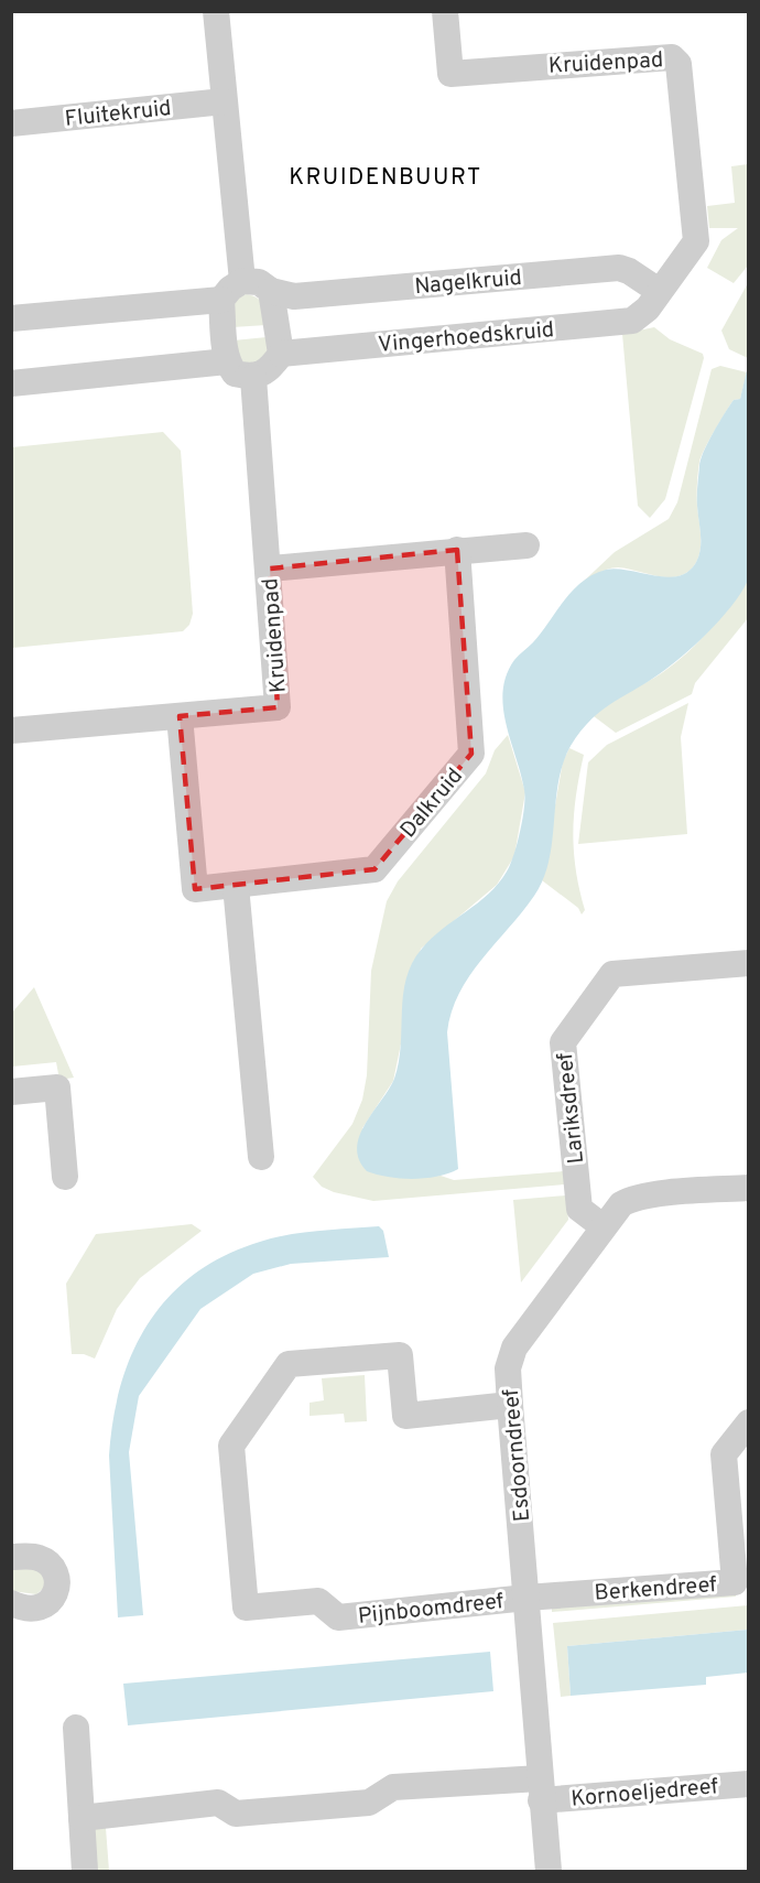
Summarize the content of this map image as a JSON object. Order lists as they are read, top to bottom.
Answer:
{
  "streets": {
    "street": [
      "Kruidenpad",
      "Fluitekruid",
      "Nagelkruid",
      "Vingerhoedskruid",
      "Dalkruid",
      "Lariksdreef",
      "Esdoorndreef",
      "Berkendreef",
      "Pijnboomdreef",
      "Kornoeljedreef"
    ]
  },
  "crossings": [
    ["Kruidenpad", "Nagelkruid"],
    ["Kruidenpad", "Vingerhoedskruid"],
    ["Kruidenpad", "Dalkruid"],
    ["Nagelkruid", "Vingerhoedskruid"],
    ["Lariksdreef", "Esdoorndreef"],
    ["Esdoorndreef", "Berkendreef"],
    ["Esdoorndreef", "Pijnboomdreef"],
    ["Esdoorndreef", "Kornoeljedreef"],
    ["Berkendreef", "Pijnboomdreef"]
  ],
  "districts": ["KRUIDENBUURT"]
}
